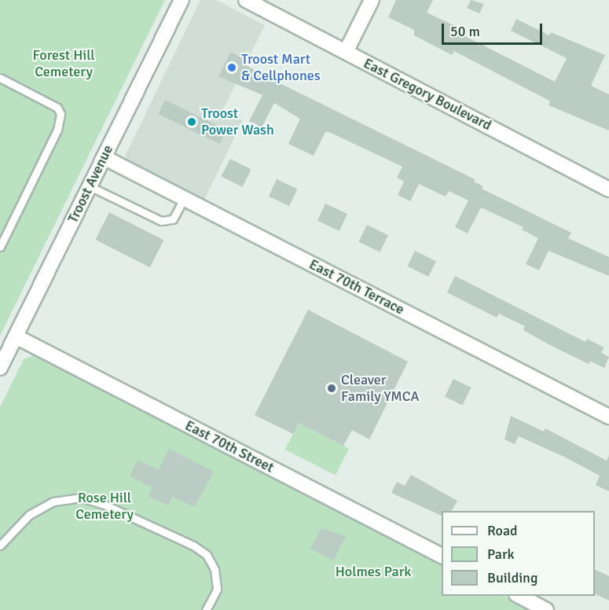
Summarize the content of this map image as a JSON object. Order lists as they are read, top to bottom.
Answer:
{
  "streets": {
    "street": [
      "East Gregory Boulevard",
      "Troost Avenue",
      "East 70th Terrace",
      "East 70th Street"
    ]
  },
  "crossings": [
    ["Troost Avenue", "East 70th Terrace"],
    ["Troost Avenue", "East 70th Street"]
  ],
  "parks": ["Forest Hill Cemetery", "Rose Hill Cemetery", "Holmes Park"],
  "places": ["Troost Mart & Cellphones", "Troost Power Wash", "Cleaver Family YMCA"],
  "legend": ["Road", "Park", "Building"],
  "scale_bar": "50 m"
}
